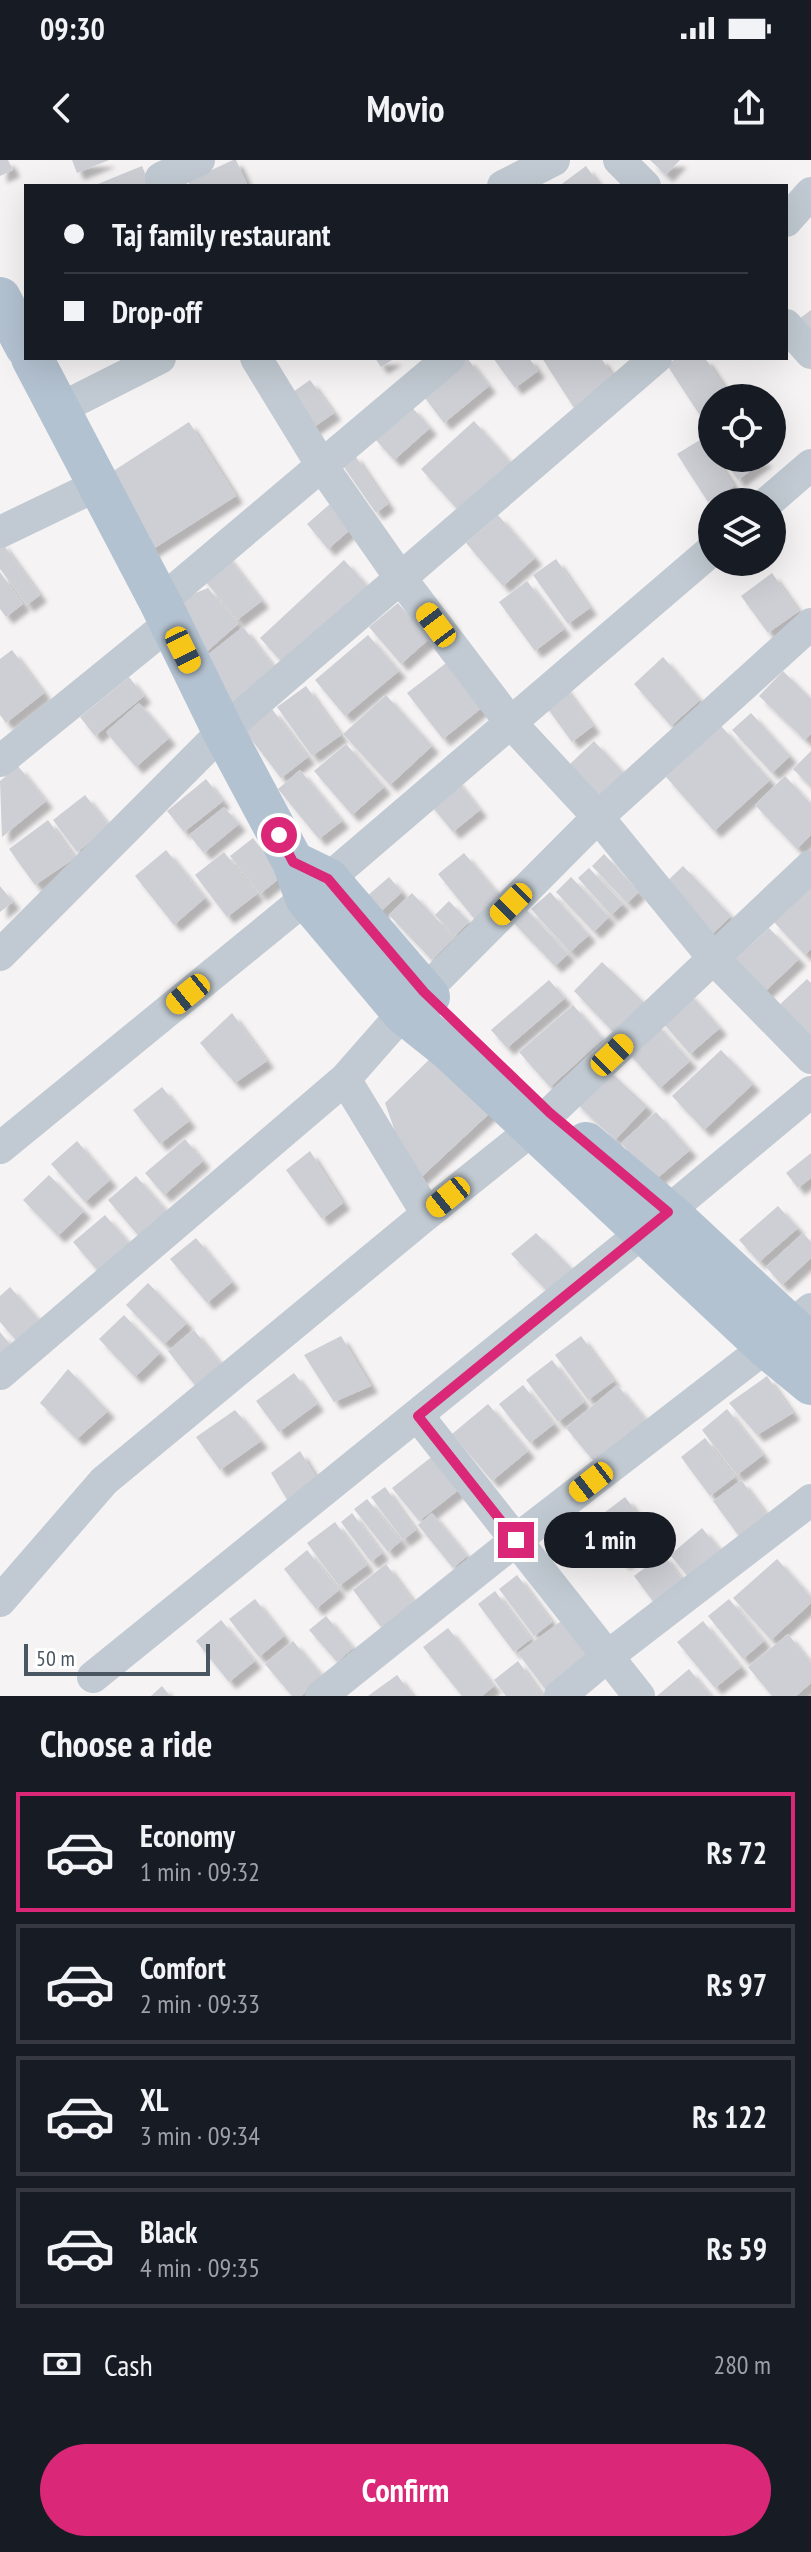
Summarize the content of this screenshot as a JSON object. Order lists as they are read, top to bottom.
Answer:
{
  "scale_bar": "50 m",
  "page": {
    "status": "09:30",
    "header": "Movio",
    "banner": ["Taj family restaurant", "Drop-off"],
    "bubble": "1 min",
    "scale": "50 m",
    "heading": "Choose a ride",
    "list": [
      {
        "name": "Economy",
        "note": "1 min · 09:32",
        "value": "Rs 72"
      },
      {
        "name": "Comfort",
        "note": "2 min · 09:33",
        "value": "Rs 97"
      },
      {
        "name": "XL",
        "note": "3 min · 09:34",
        "value": "Rs 122"
      },
      {
        "name": "Black",
        "note": "4 min · 09:35",
        "value": "Rs 59"
      }
    ],
    "pay": ["Cash", "280 m"],
    "buttons": "Confirm"
  }
}
